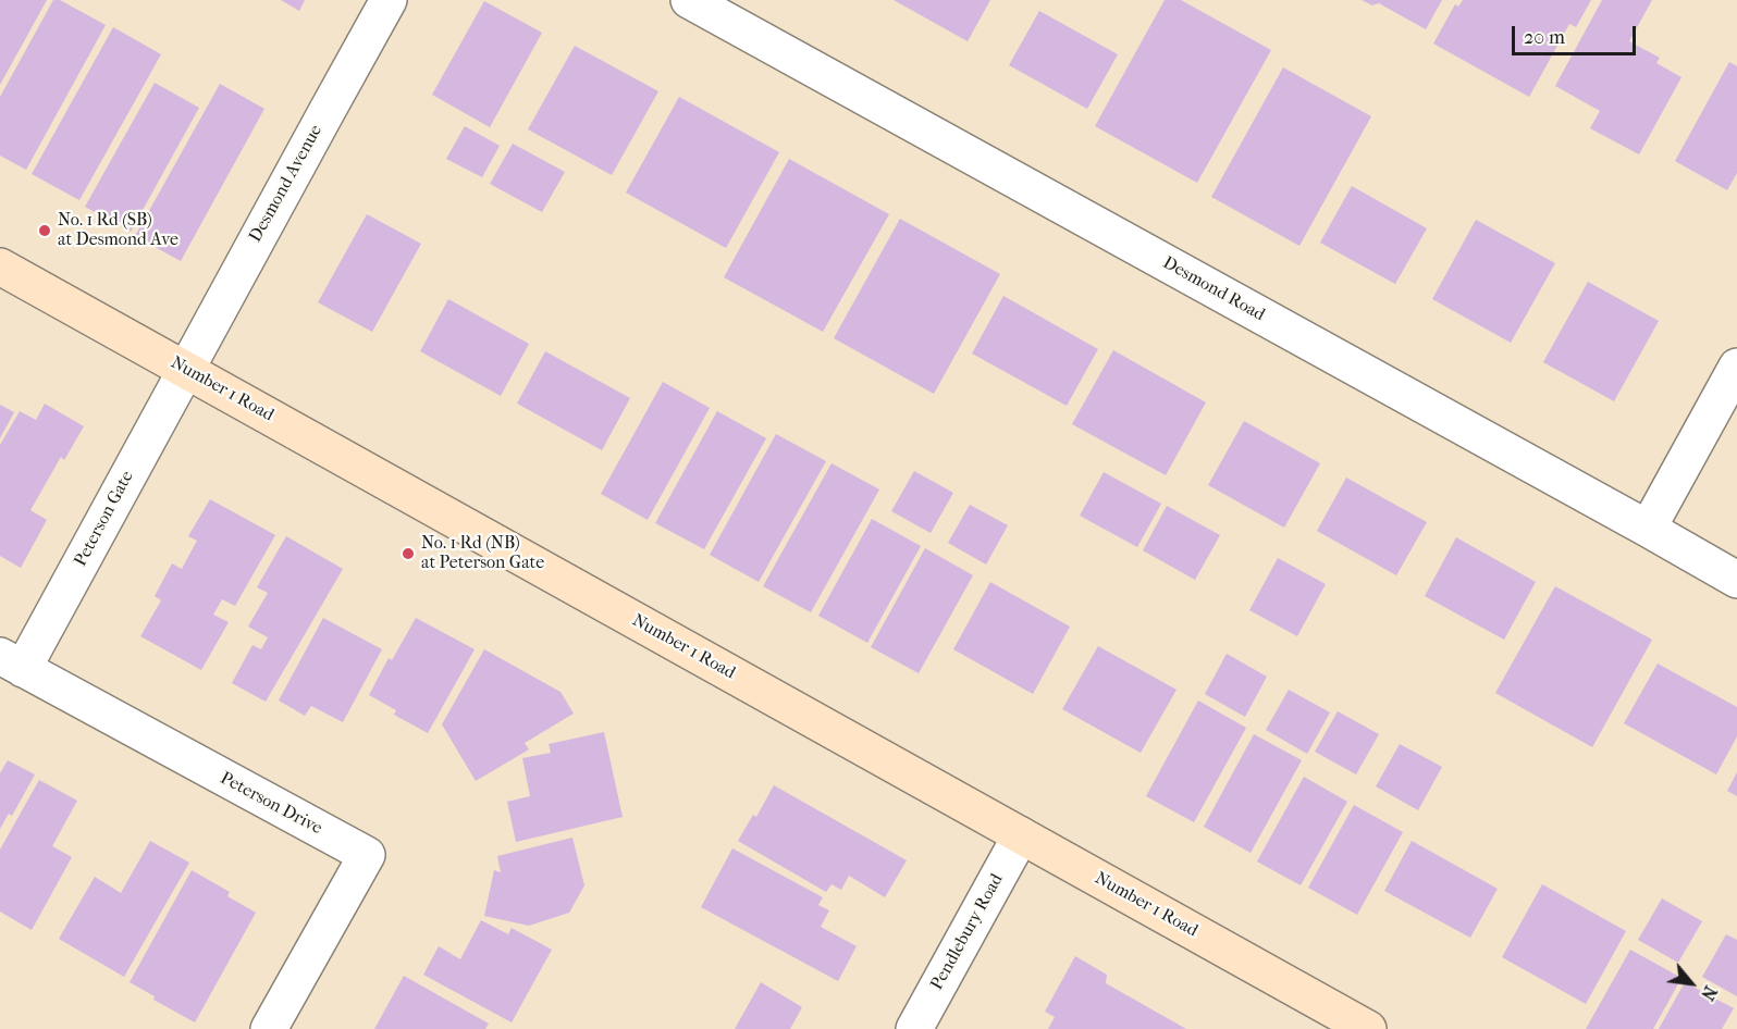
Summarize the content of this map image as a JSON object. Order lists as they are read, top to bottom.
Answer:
{
  "streets": {
    "main road": ["Number 1 Road"],
    "street": [
      "Desmond Avenue",
      "Desmond Road",
      "Peterson Gate",
      "Peterson Drive",
      "Pendlebury Road"
    ]
  },
  "crossings": [
    ["Desmond Avenue", "Number 1 Road"],
    ["Desmond Avenue", "Peterson Gate"],
    ["Number 1 Road", "Peterson Gate"],
    ["Number 1 Road", "Pendlebury Road"],
    ["Peterson Gate", "Peterson Drive"]
  ],
  "places": ["No. 1 Rd (SB) at Desmond Ave", "No. 1 Rd (NB) at Peterson Gate"],
  "scale_bar": "20 m",
  "north": "bottom right"
}
